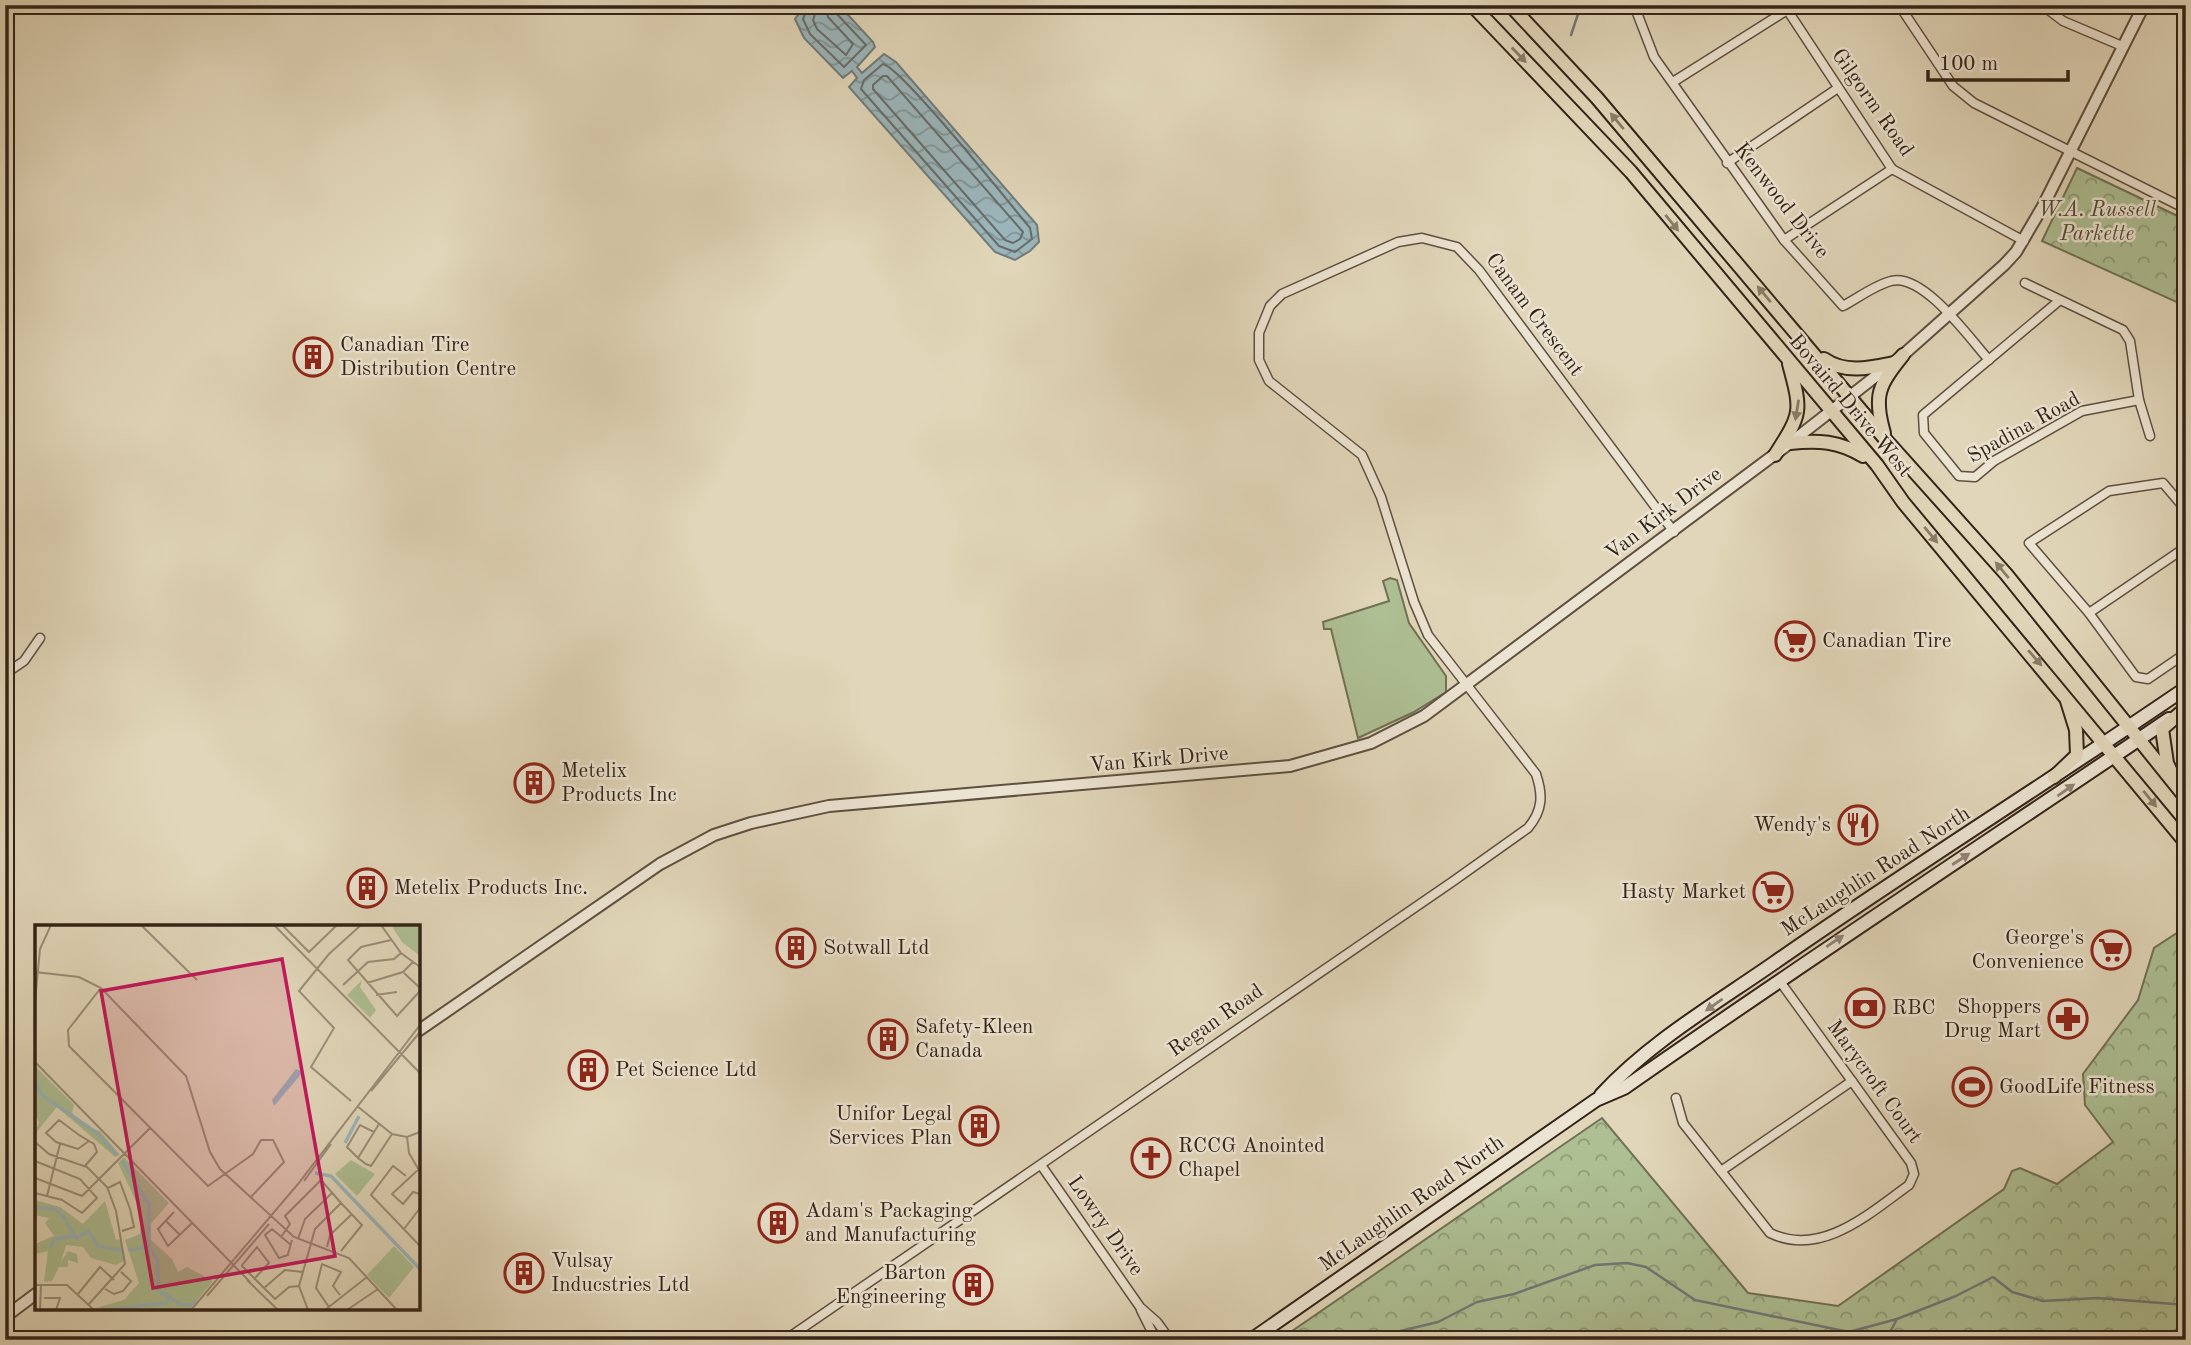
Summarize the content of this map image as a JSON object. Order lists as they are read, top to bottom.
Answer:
{
  "streets": {
    "main road": ["Bovaird Drive West", "McLaughlin Road North"],
    "street": [
      "Gilgorm Road",
      "Kenwood Drive",
      "Canam Crescent",
      "Spadina Road",
      "Van Kirk Drive",
      "Regan Road",
      "Marycroft Court",
      "Lowry Drive"
    ]
  },
  "crossings": [
    ["Gilgorm Road", "Van Kirk Drive"],
    ["Kenwood Drive", "Van Kirk Drive"],
    ["Canam Crescent", "Van Kirk Drive"],
    ["Canam Crescent", "Regan Road"],
    ["Bovaird Drive West", "Van Kirk Drive"],
    ["Bovaird Drive West", "McLaughlin Road North"],
    ["Van Kirk Drive", "Regan Road"],
    ["McLaughlin Road North", "Marycroft Court"],
    ["Regan Road", "Lowry Drive"]
  ],
  "parks": ["W.A. Russell Parkette"],
  "places": {
    "building": [
      "Canadian Tire Distribution Centre",
      "Metelix Products Inc",
      "Metelix Products Inc.",
      "Sotwall Ltd",
      "Safety-Kleen Canada",
      "Pet Science Ltd",
      "Unifor Legal Services Plan",
      "Adam's Packaging and Manufacturing",
      "Vulsay Inducstries Ltd",
      "Barton Engineering"
    ],
    "supermarket": ["Canadian Tire", "Hasty Market", "George's Convenience"],
    "restaurant": ["Wendy's"],
    "bank": ["RBC"],
    "pharmacy": ["Shoppers Drug Mart"],
    "sports": ["GoodLife Fitness"],
    "church": ["RCCG Anointed Chapel"]
  },
  "scale_bar": "100 m"
}
